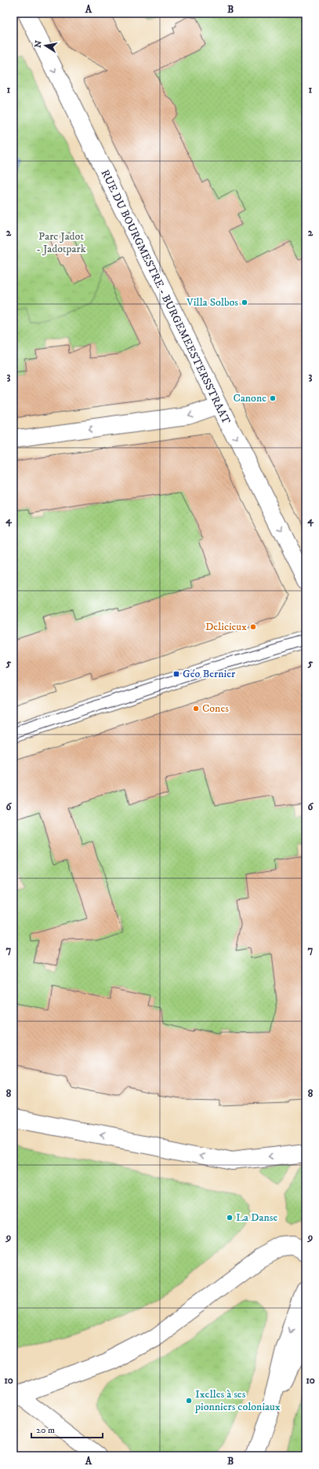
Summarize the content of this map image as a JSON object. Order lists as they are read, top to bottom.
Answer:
{
  "streets": {
    "street": ["RUE DU BOURGMESTRE - BURGEMEESTERSSTRAAT"]
  },
  "one_way": ["RUE DU BOURGMESTRE - BURGEMEESTERSSTRAAT"],
  "parks": ["Parc Jadot - Jadotpark"],
  "places": {
    "other": [
      "Villa Solbos",
      "Canone",
      "Delicieux",
      "Cones",
      "La Danse",
      "Ixelles à ses pionniers coloniaux"
    ],
    "transit": ["Géo Bernier"]
  },
  "scale_bar": "20 m",
  "north": "left",
  "grid": {
    "columns": ["A", "B"],
    "rows": [
      "1",
      "2",
      "3",
      "4",
      "5",
      "6",
      "7",
      "8",
      "9",
      "10"
    ]
  }
}
